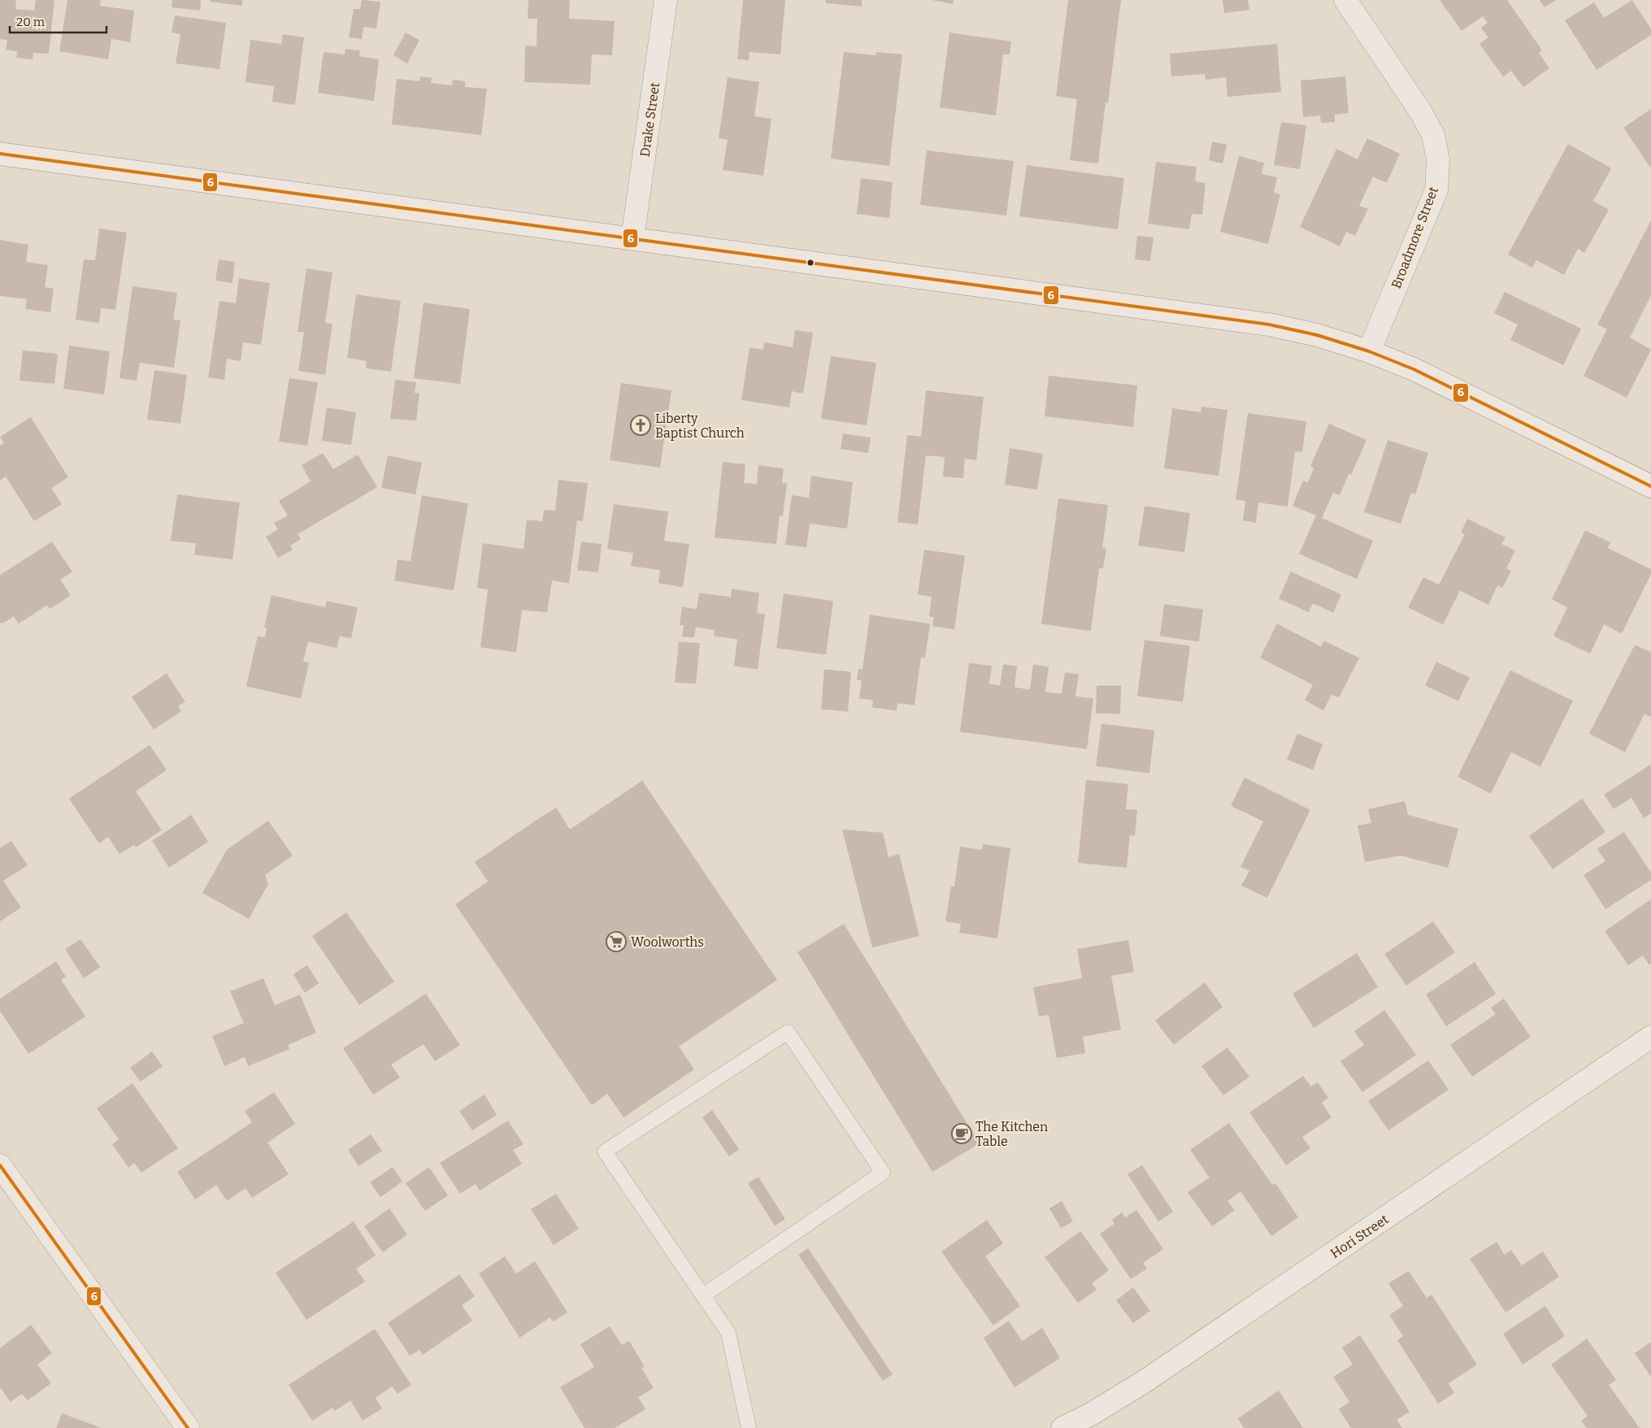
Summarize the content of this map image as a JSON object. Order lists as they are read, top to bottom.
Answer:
{
  "streets": {
    "main road": ["Drake Street", "Broadmore Street", "Hori Street"]
  },
  "places": {
    "church": ["Liberty Baptist Church"],
    "supermarket": ["Woolworths"],
    "cafe": ["The Kitchen Table"]
  },
  "lines": ["transit line 6"],
  "scale_bar": "20 m"
}
